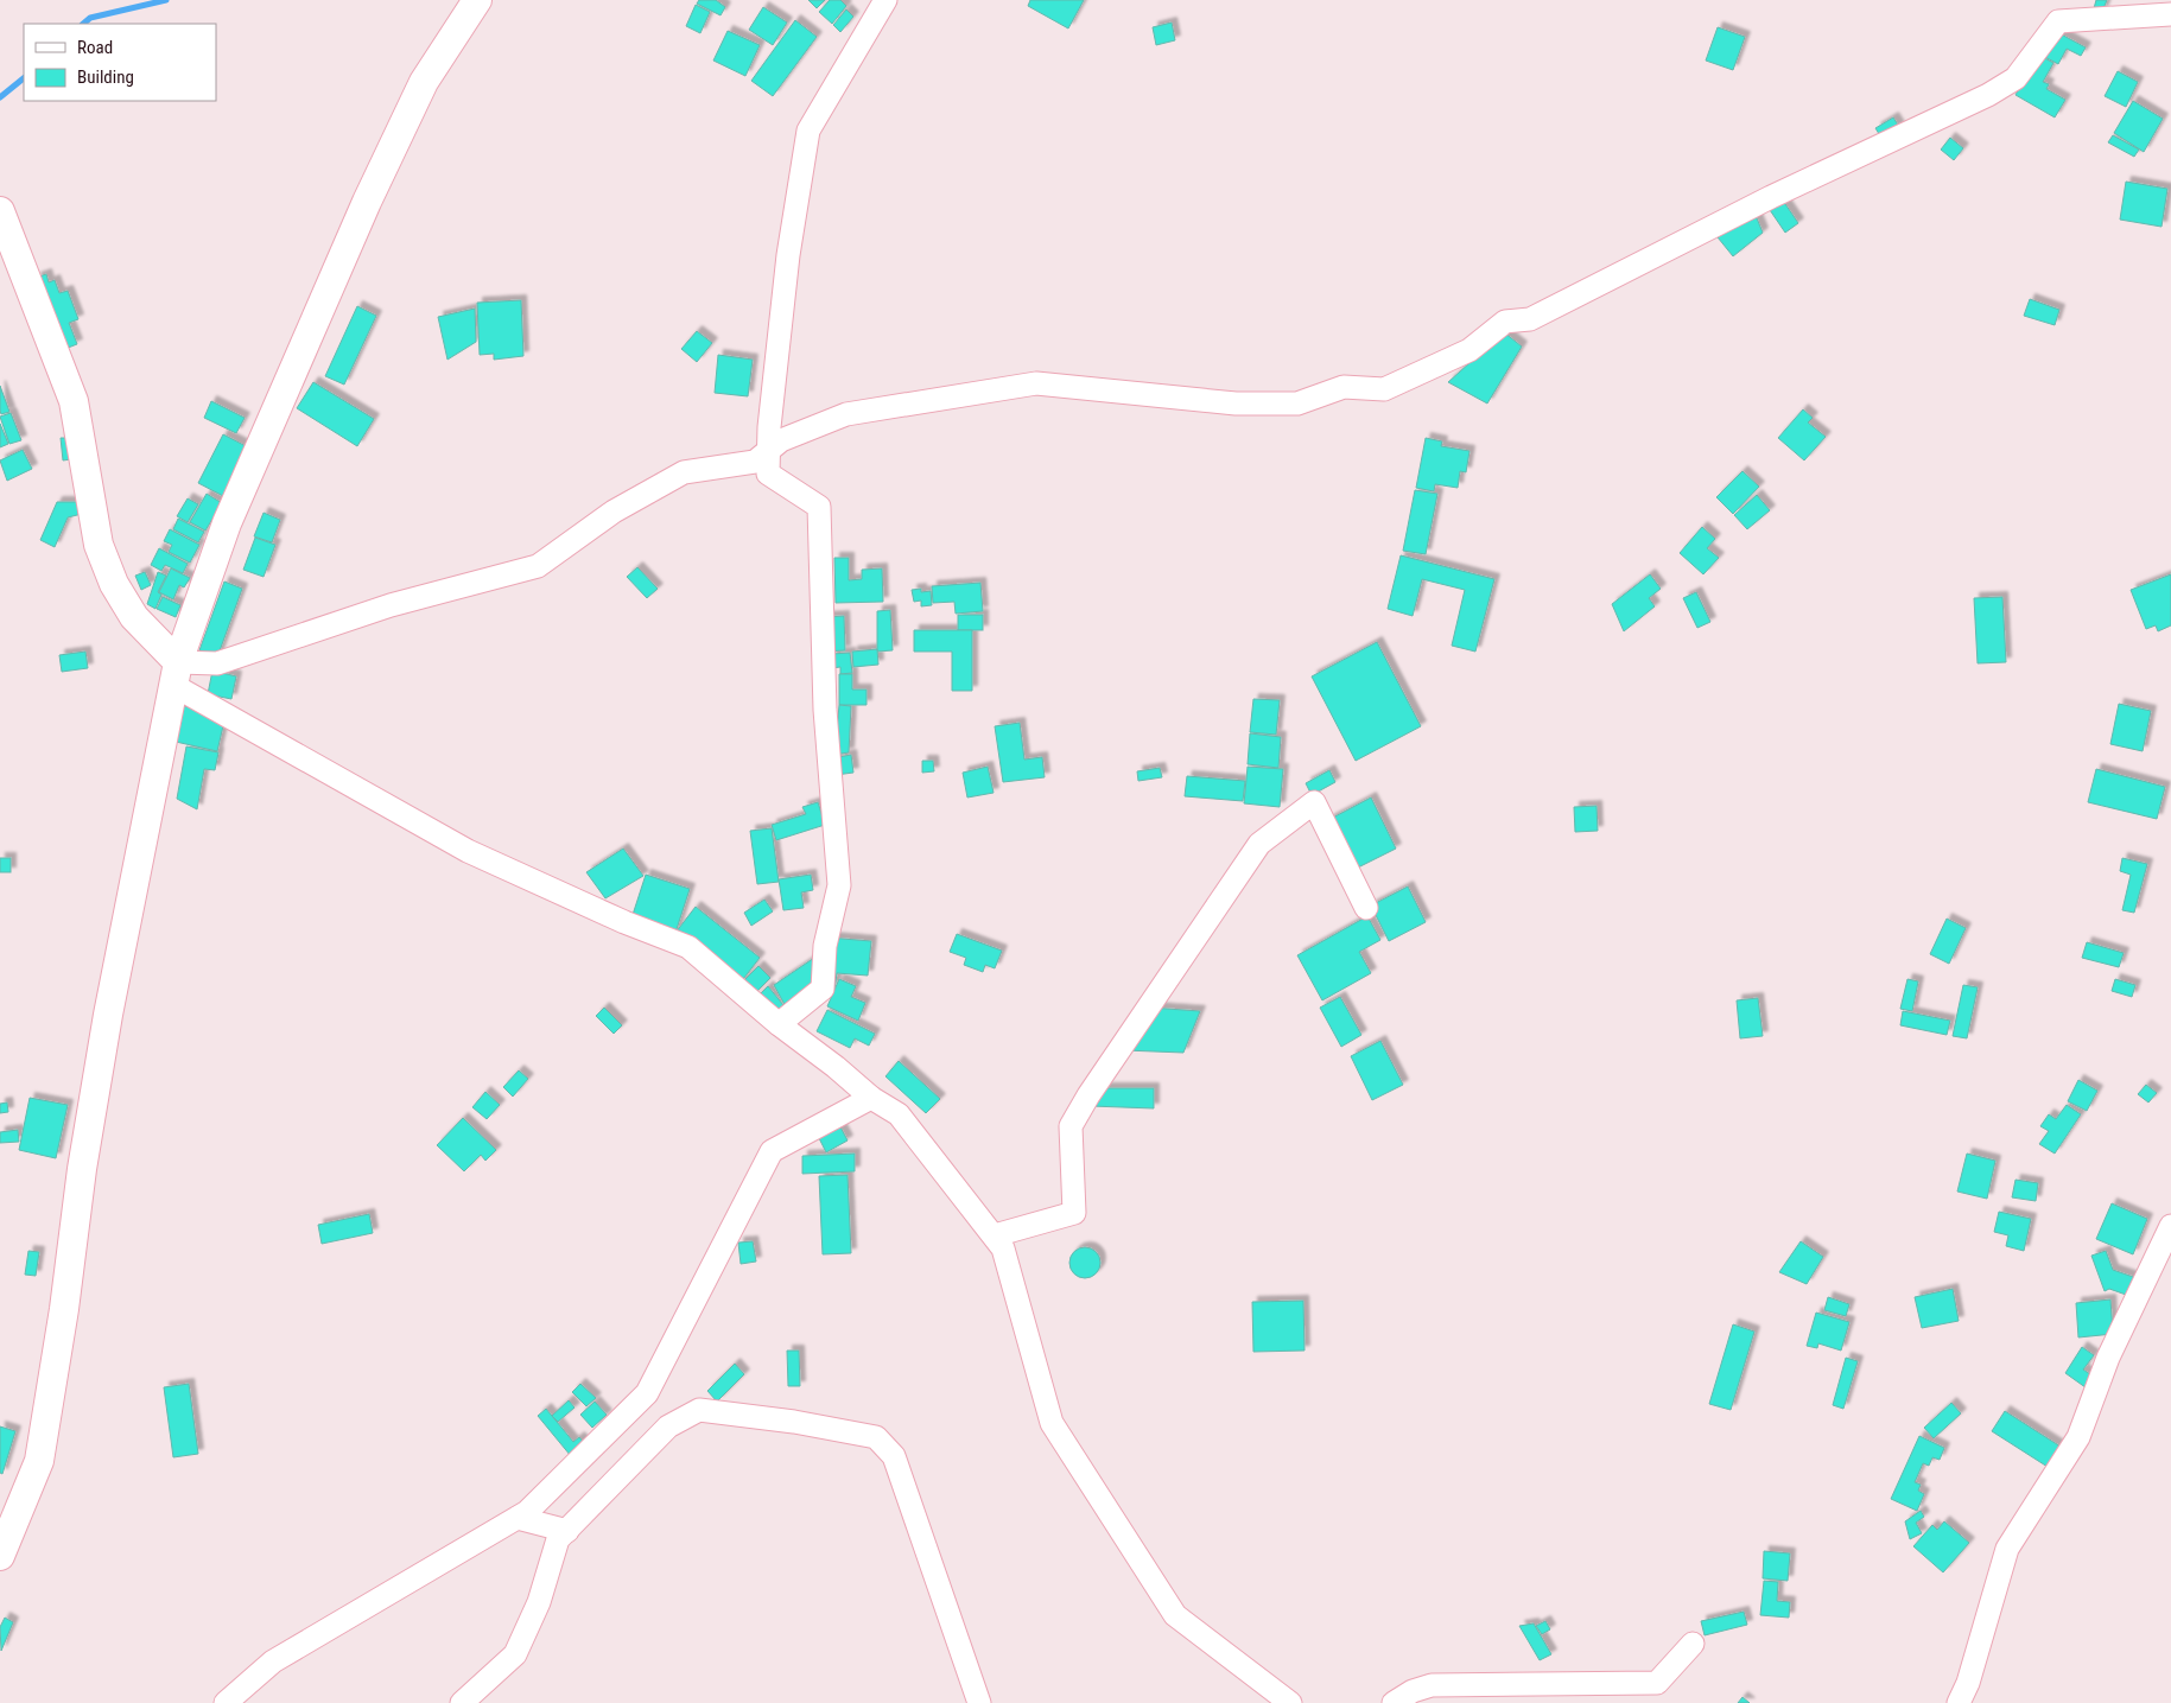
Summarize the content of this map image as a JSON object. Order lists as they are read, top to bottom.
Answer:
{
  "legend": ["Road", "Building"]
}
